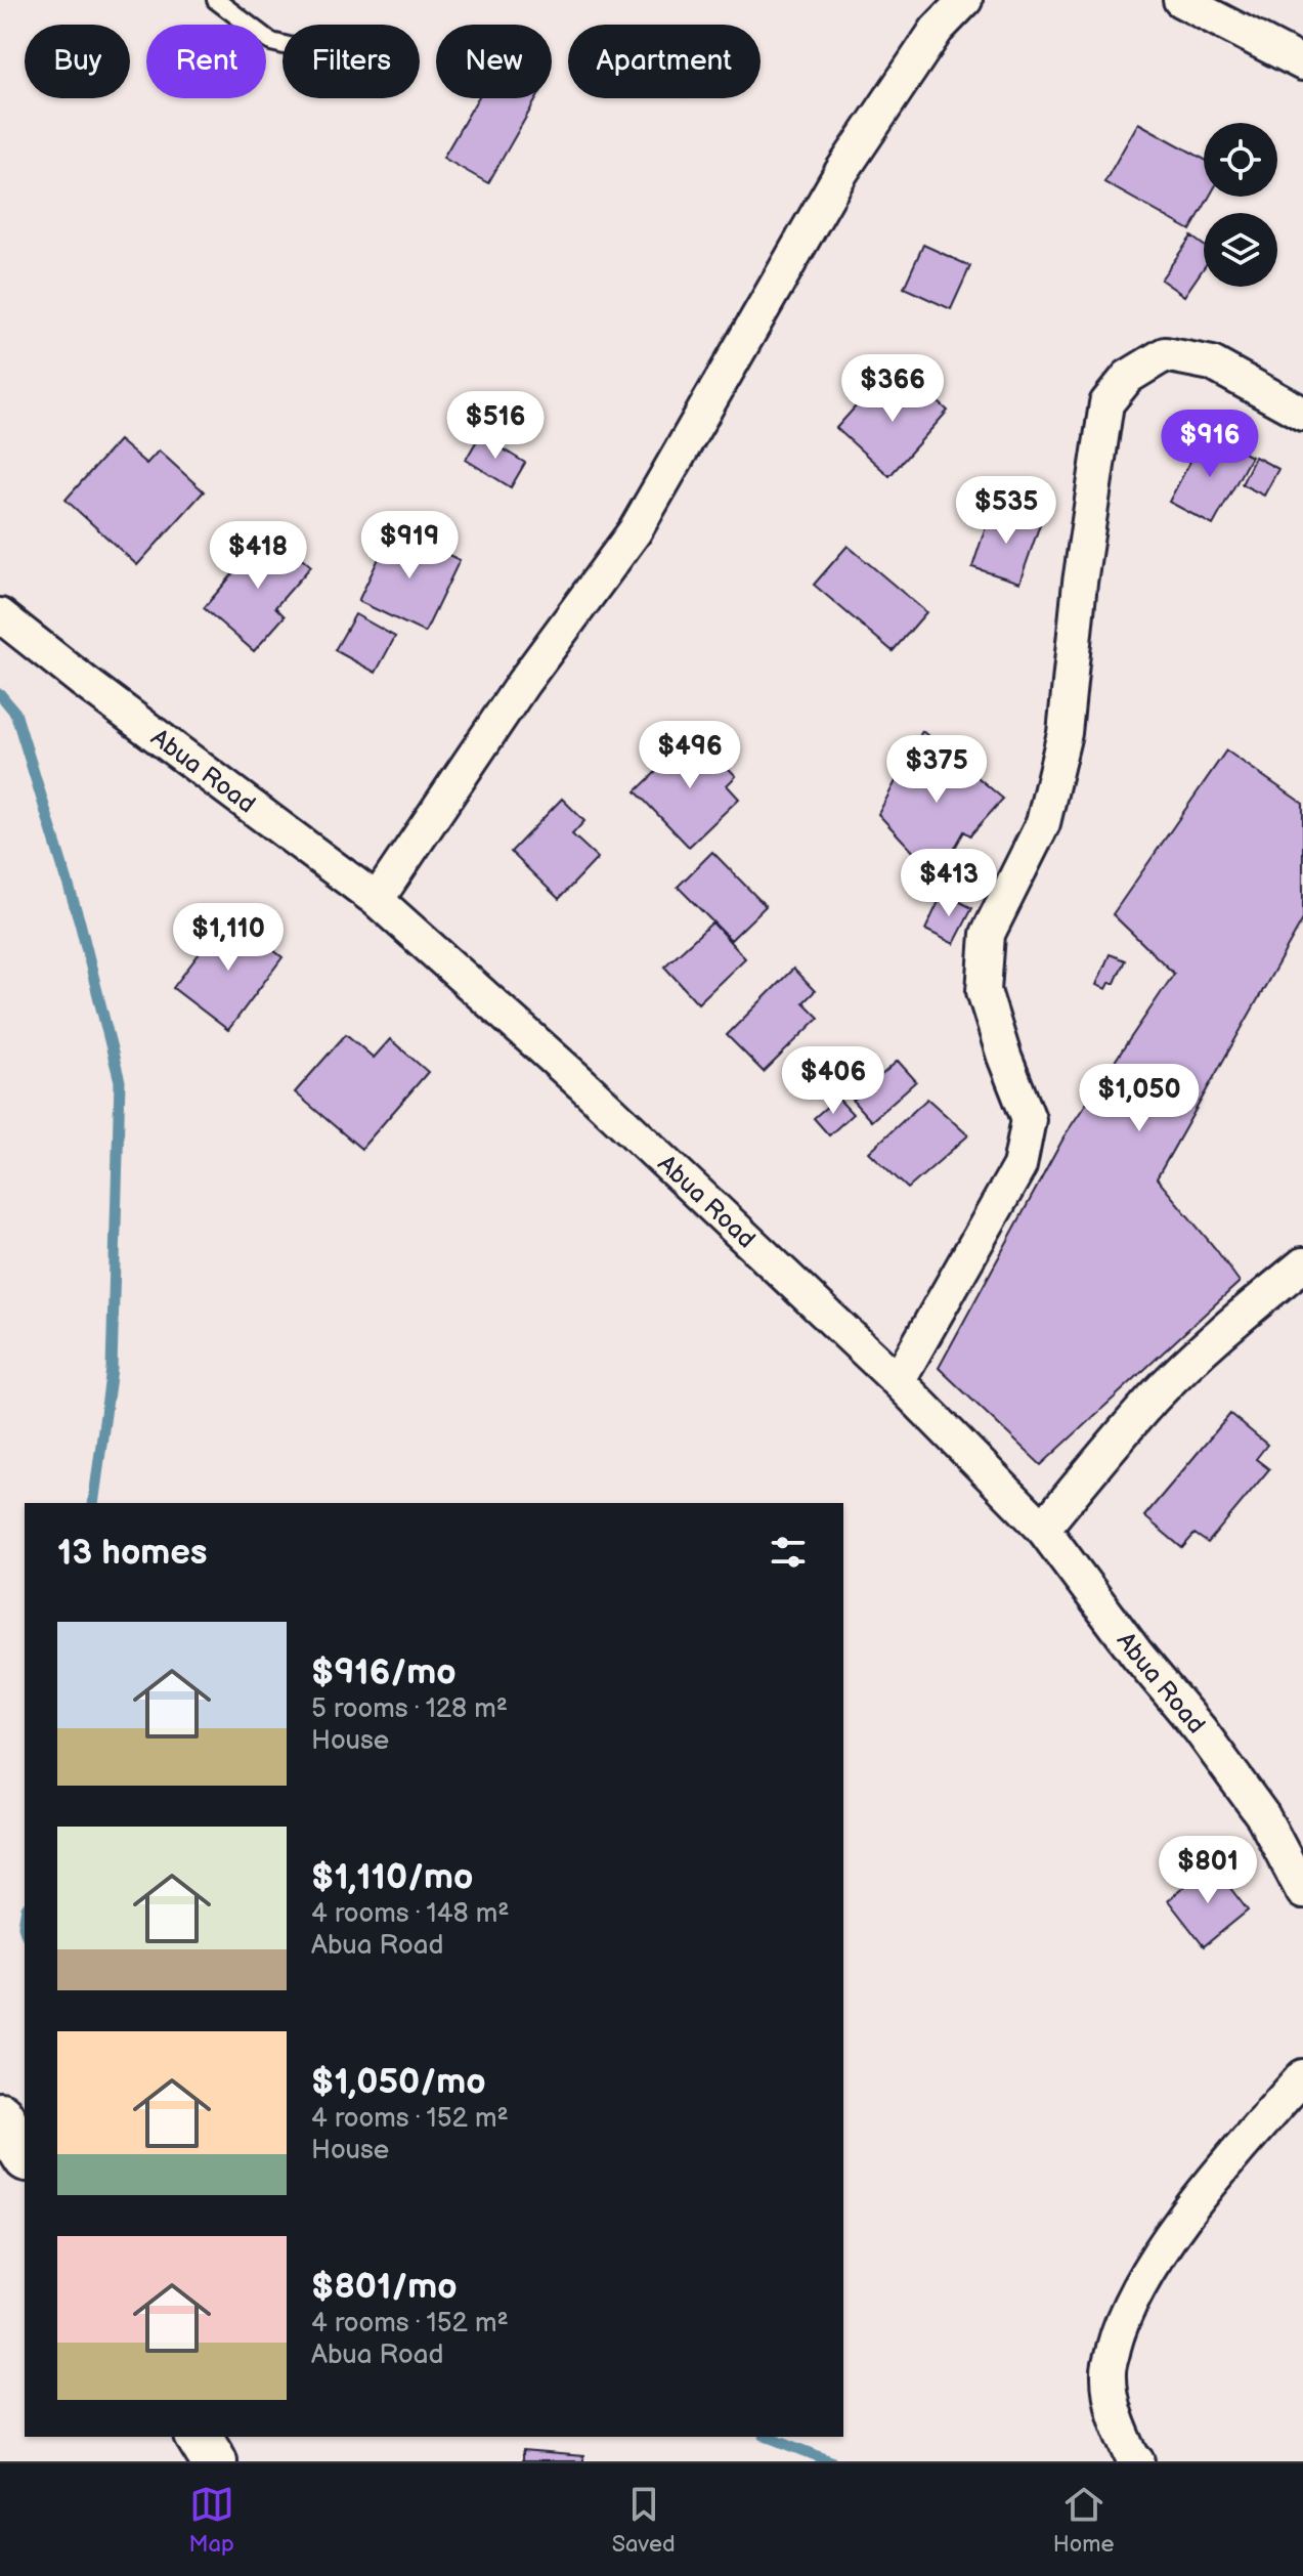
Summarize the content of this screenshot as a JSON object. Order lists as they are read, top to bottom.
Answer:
{
  "streets": {
    "street": ["Abua Road"]
  },
  "page": {
    "chip": [
      "Buy",
      "Rent",
      "Filters",
      "New",
      "Apartment"
    ],
    "price": [
      "$366",
      "$516",
      "$916",
      "$535",
      "$919",
      "$418",
      "$496",
      "$375",
      "$413",
      "$1,110",
      "$406",
      "$1,050",
      "$801"
    ],
    "heading": "13 homes",
    "list": [
      {
        "name": "$916/mo",
        "note": "5 rooms · 128 m² · House"
      },
      {
        "name": "$1,110/mo",
        "note": "4 rooms · 148 m² · Abua Road"
      },
      {
        "name": "$1,050/mo",
        "note": "4 rooms · 152 m² · House"
      },
      {
        "name": "$801/mo",
        "note": "4 rooms · 152 m² · Abua Road"
      }
    ],
    "tabs": ["Map", "Saved", "Home"]
  }
}
